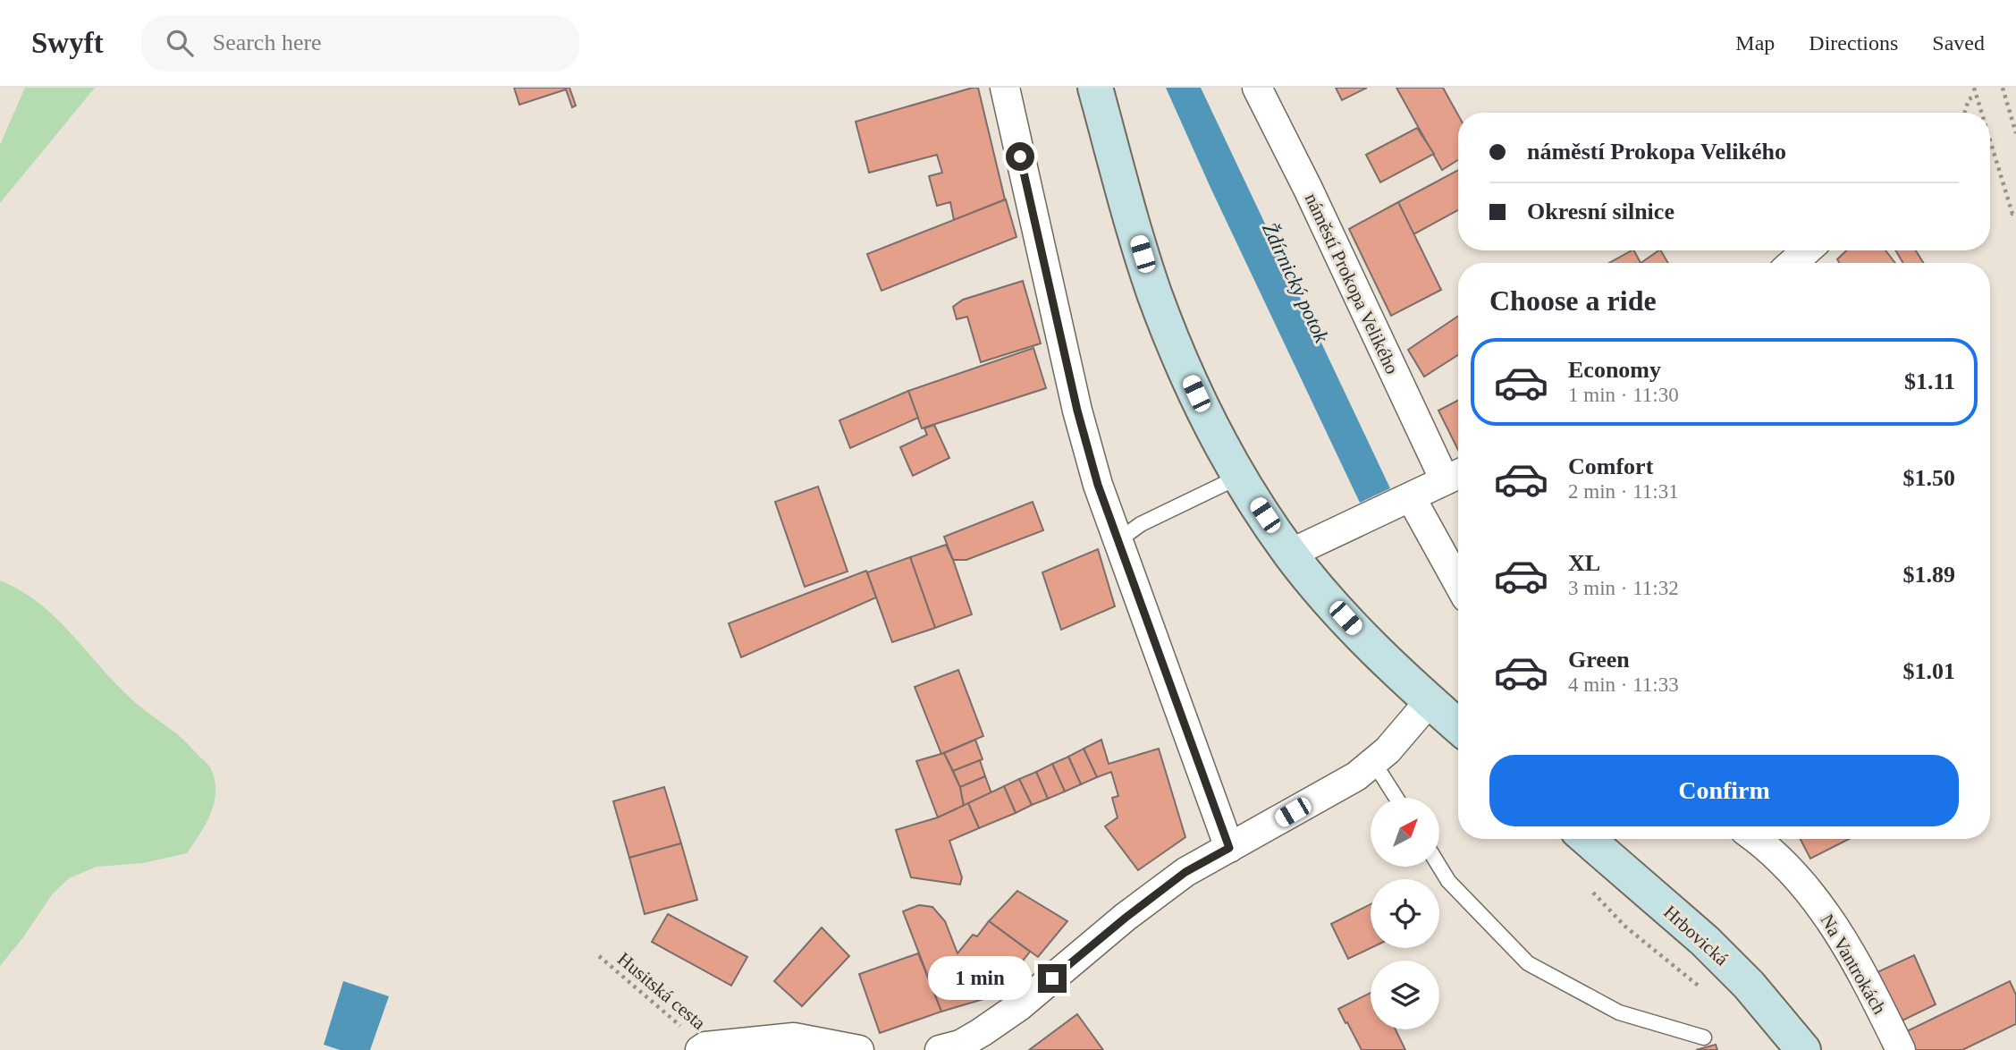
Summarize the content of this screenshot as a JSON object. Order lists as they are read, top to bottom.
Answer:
{
  "streets": {
    "main road": ["Hrbovická"],
    "street": ["náměstí Prokopa Velikého", "Na Vantrokách"],
    "path": ["Husitská cesta"]
  },
  "water": ["Ždírnický potok"],
  "north": "top right",
  "page": {
    "header": "Swyft",
    "search": "Search here",
    "nav": ["Map", "Directions", "Saved"],
    "banner": ["náměstí Prokopa Velikého", "Okresní silnice"],
    "heading": "Choose a ride",
    "list": [
      {
        "name": "Economy",
        "note": "1 min · 11:30",
        "value": "$1.11"
      },
      {
        "name": "Comfort",
        "note": "2 min · 11:31",
        "value": "$1.50"
      },
      {
        "name": "XL",
        "note": "3 min · 11:32",
        "value": "$1.89"
      },
      {
        "name": "Green",
        "note": "4 min · 11:33",
        "value": "$1.01"
      }
    ],
    "buttons": "Confirm",
    "bubble": "1 min"
  }
}
